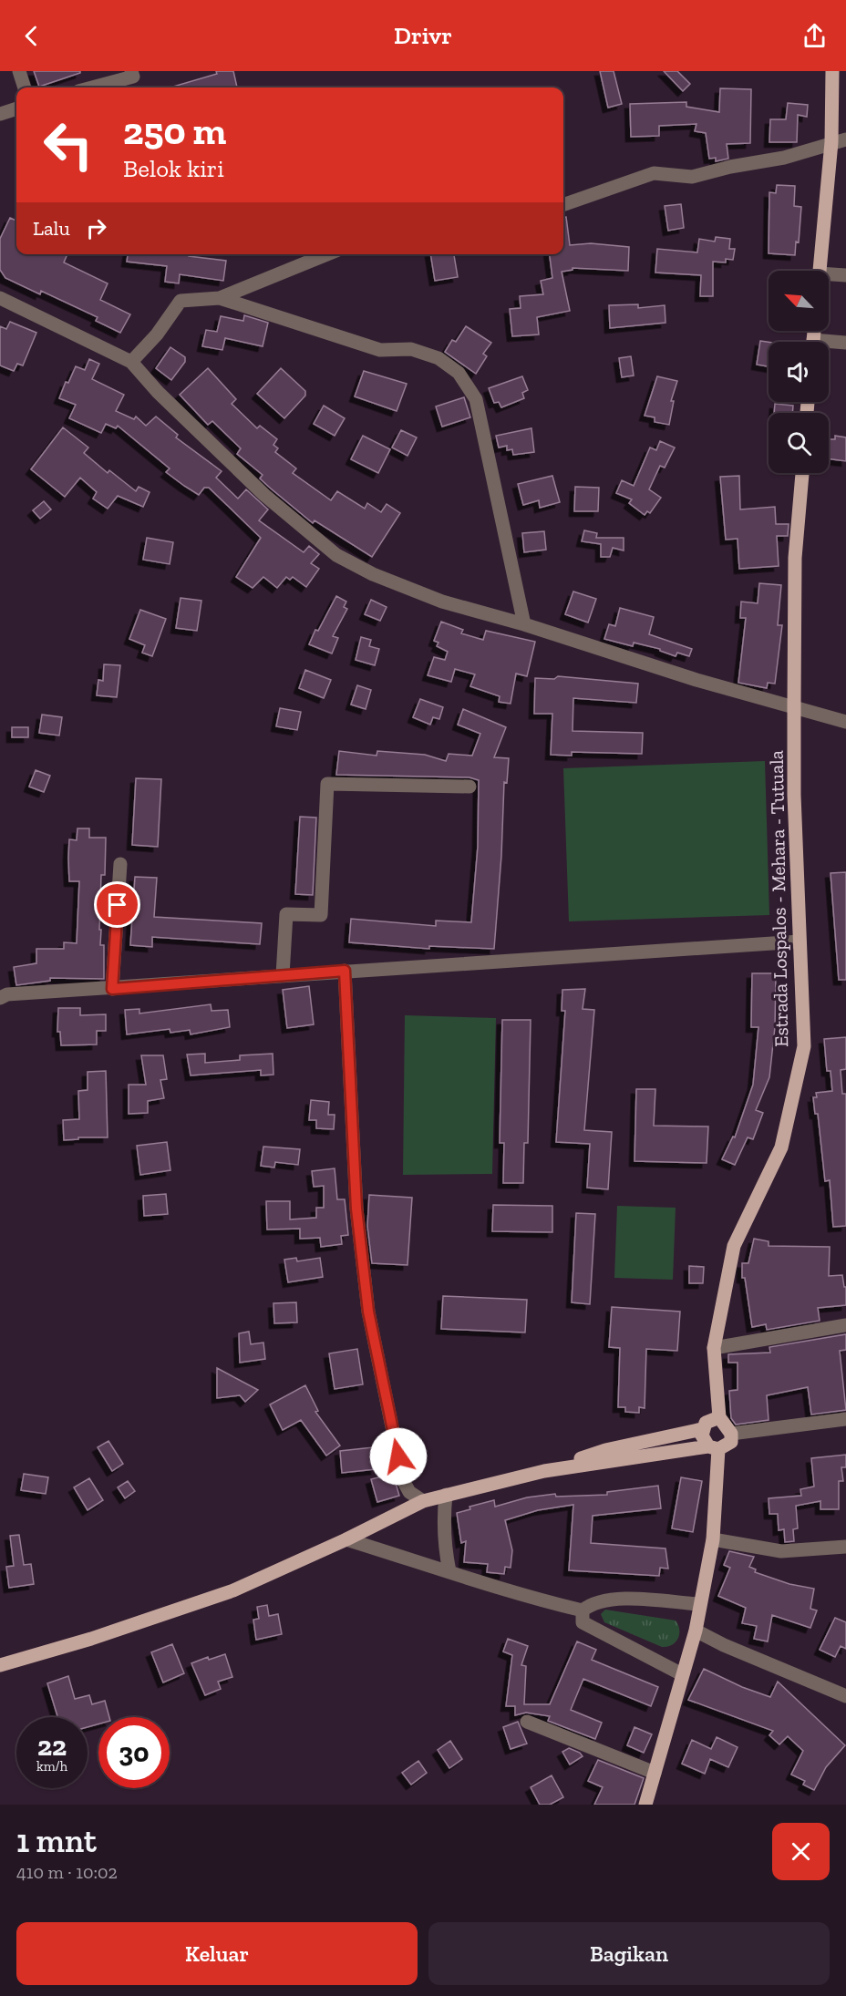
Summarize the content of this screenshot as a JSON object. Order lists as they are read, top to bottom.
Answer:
{
  "streets": {
    "main road": ["Estrada Lospalos - Mehara - Tutuala"]
  },
  "north": "top left",
  "page": {
    "header": "Drivr",
    "turn": ["250 m", "Belok kiri"],
    "then": "Lalu",
    "speed": "22 km/h",
    "limit": "30",
    "heading": ["1 mnt", "410 m · 10:02"],
    "buttons": ["Keluar", "Bagikan"]
  }
}
